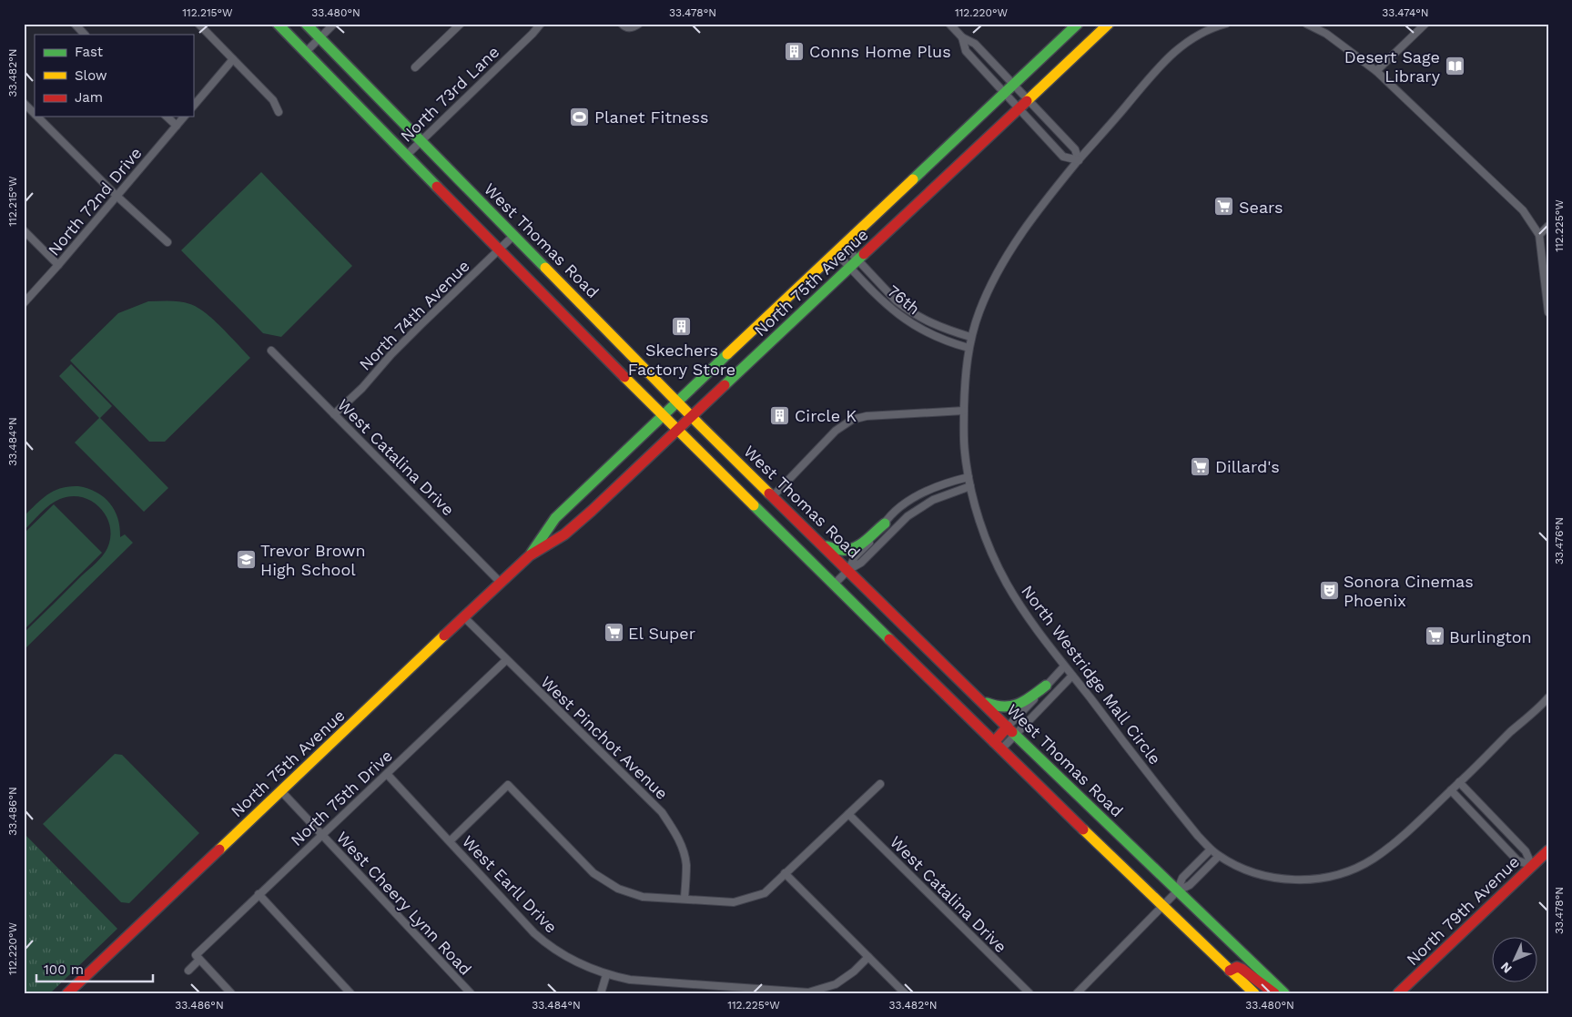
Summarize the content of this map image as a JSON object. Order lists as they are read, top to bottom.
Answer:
{
  "streets": {
    "main road": ["West Thomas Road", "North 75th Avenue", "North 79th Avenue"],
    "street": [
      "North 73rd Lane",
      "North 72nd Drive",
      "76th",
      "North 74th Avenue",
      "West Catalina Drive",
      "North Westridge Mall Circle",
      "West Pinchot Avenue",
      "North 75th Drive",
      "West Earll Drive",
      "West Cheery Lynn Road"
    ]
  },
  "crossings": [
    ["North 73rd Lane", "West Thomas Road"],
    ["West Thomas Road", "North 75th Avenue"],
    ["West Thomas Road", "North 74th Avenue"],
    ["North 75th Avenue", "76th"],
    ["North 75th Avenue", "West Catalina Drive"],
    ["North 75th Avenue", "West Pinchot Avenue"],
    ["North 75th Avenue", "West Cheery Lynn Road"],
    ["76th", "North Westridge Mall Circle"],
    ["North 74th Avenue", "West Catalina Drive"],
    ["West Pinchot Avenue", "North 75th Drive"],
    ["North 75th Drive", "West Earll Drive"],
    ["North 75th Drive", "West Cheery Lynn Road"]
  ],
  "places": {
    "building": ["Conns Home Plus", "Skechers Factory Store", "Circle K"],
    "library": ["Desert Sage Library"],
    "sports": ["Planet Fitness"],
    "supermarket": [
      "Sears",
      "Dillard's",
      "El Super",
      "Burlington"
    ],
    "school or university": ["Trevor Brown High School"],
    "theatre": ["Sonora Cinemas Phoenix"]
  },
  "legend": ["Fast", "Slow", "Jam"],
  "scale_bar": "100 m",
  "north": "bottom left",
  "coordinates": [
    "112.215°W",
    "33.480°N",
    "33.478°N",
    "112.220°W",
    "33.474°N",
    "33.482°N",
    "112.225°W",
    "33.484°N",
    "33.476°N",
    "33.486°N"
  ]
}
